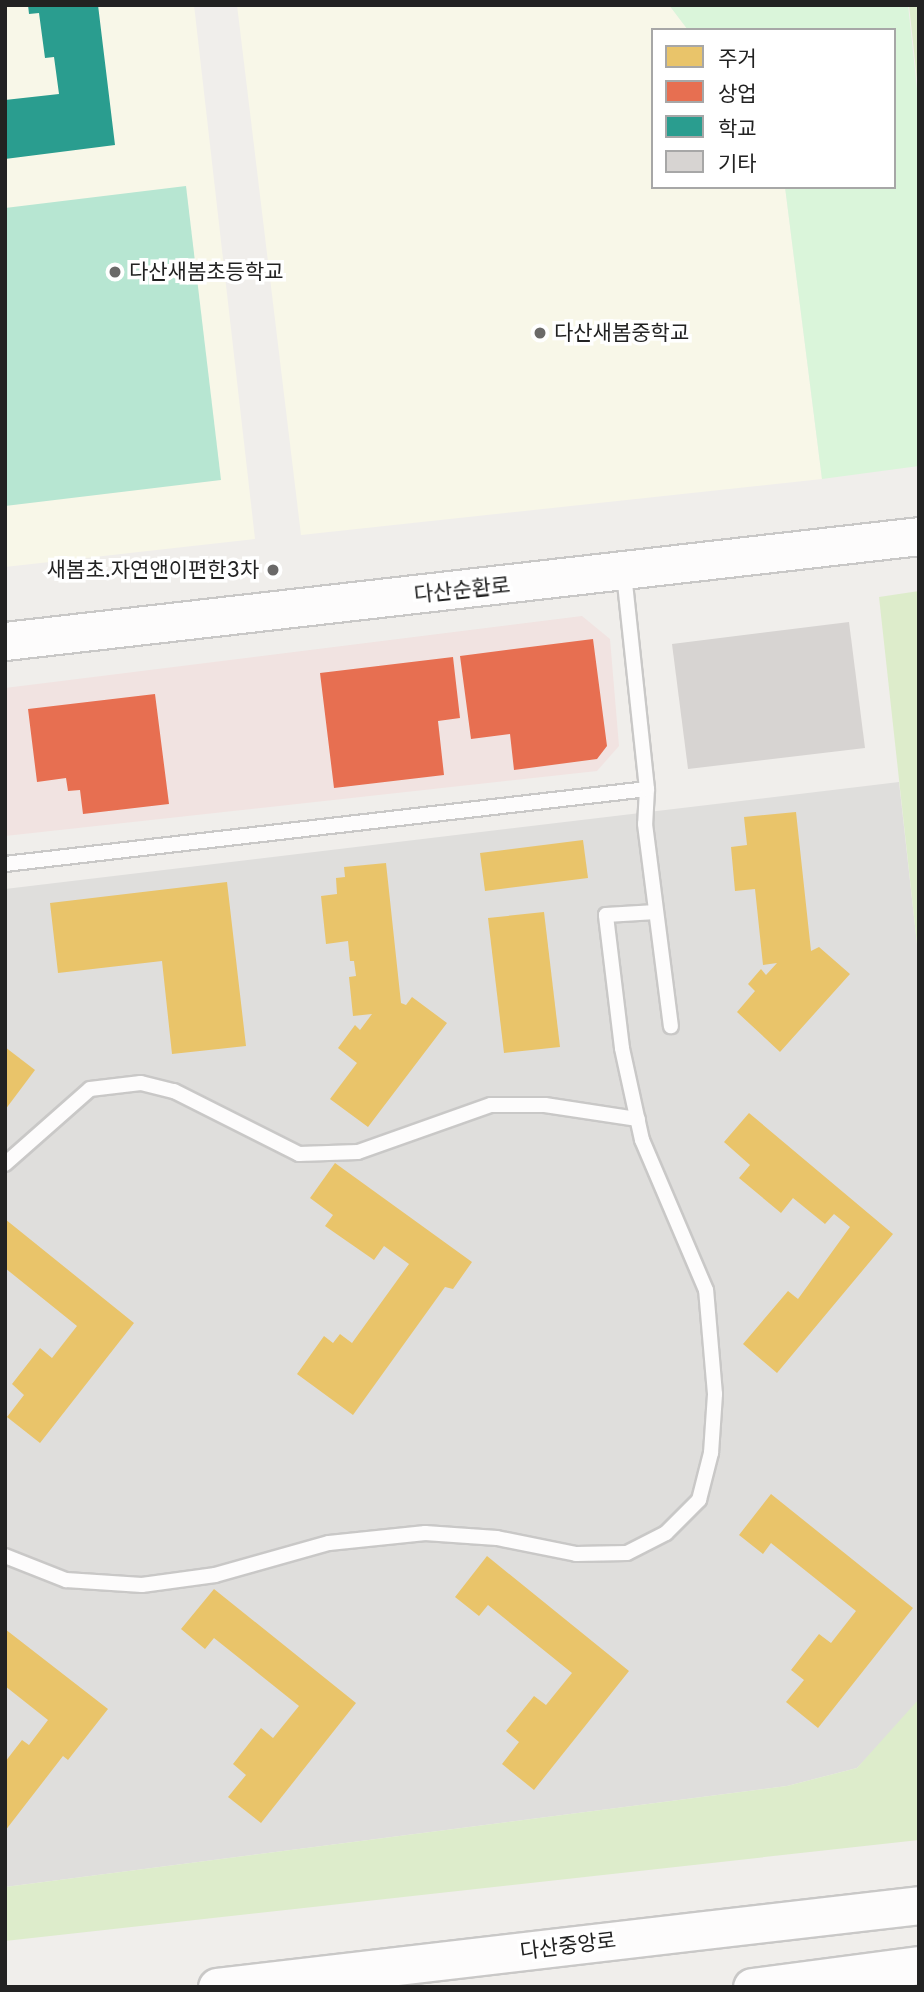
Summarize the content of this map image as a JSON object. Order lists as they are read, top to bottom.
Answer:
{
  "streets": {
    "street": ["다산순환로", "다산중앙로"]
  },
  "places": ["다산새봄초등학교", "다산새봄중학교", "새봄초.자연앤이편한3차"],
  "legend": [
    "주거",
    "상업",
    "학교",
    "기타"
  ]
}
